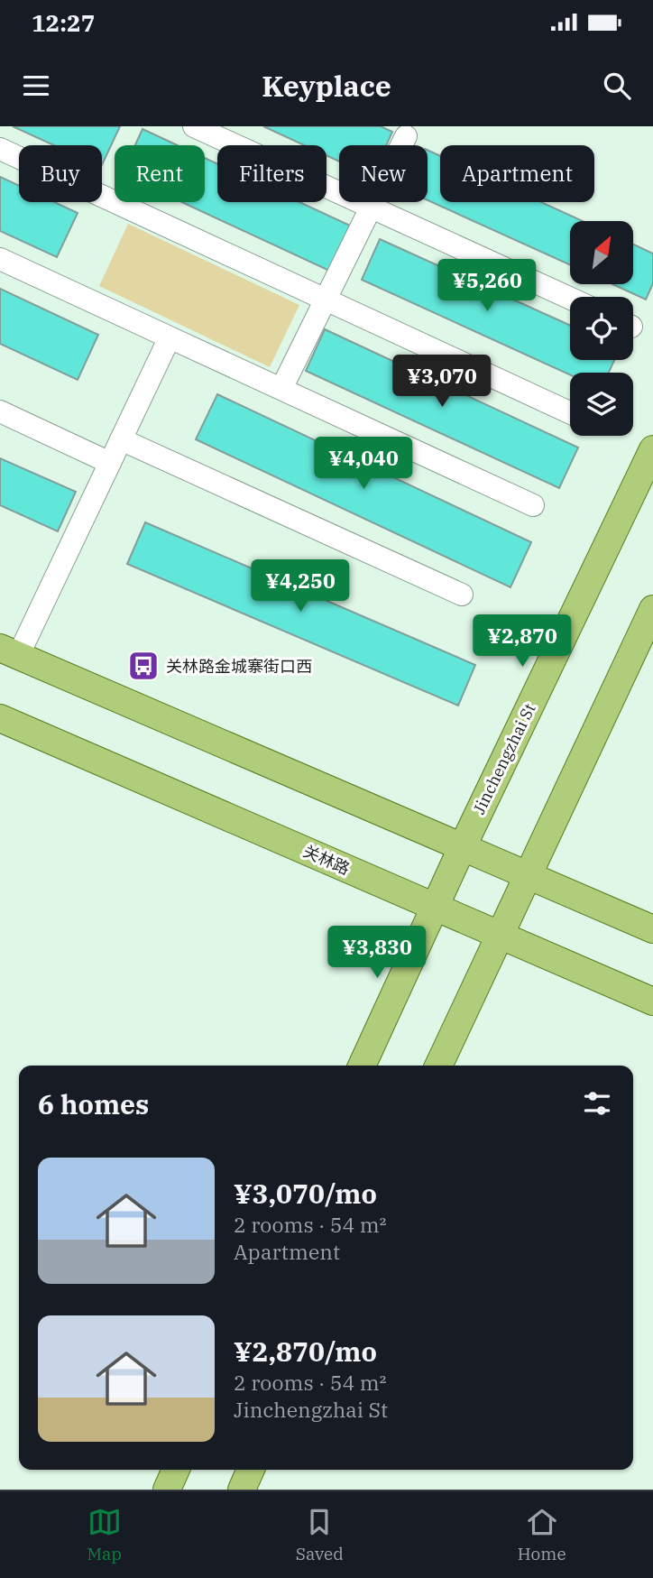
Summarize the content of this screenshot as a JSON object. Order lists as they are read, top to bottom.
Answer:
{
  "streets": {
    "main road": ["Jinchengzhai St", "关林路"]
  },
  "crossings": [
    ["Jinchengzhai St", "关林路"]
  ],
  "places": {
    "bus stop": ["关林路金城寨街口西"]
  },
  "north": "top right",
  "page": {
    "status": "12:27",
    "header": "Keyplace",
    "chip": [
      "Buy",
      "Rent",
      "Filters",
      "New",
      "Apartment"
    ],
    "price": [
      "¥5,260",
      "¥3,070",
      "¥4,040",
      "¥4,250",
      "¥2,870",
      "¥3,830"
    ],
    "heading": "6 homes",
    "list": [
      {
        "name": "¥3,070/mo",
        "note": "2 rooms · 54 m² · Apartment"
      },
      {
        "name": "¥2,870/mo",
        "note": "2 rooms · 54 m² · Jinchengzhai St"
      }
    ],
    "tabs": ["Map", "Saved", "Home"]
  }
}
